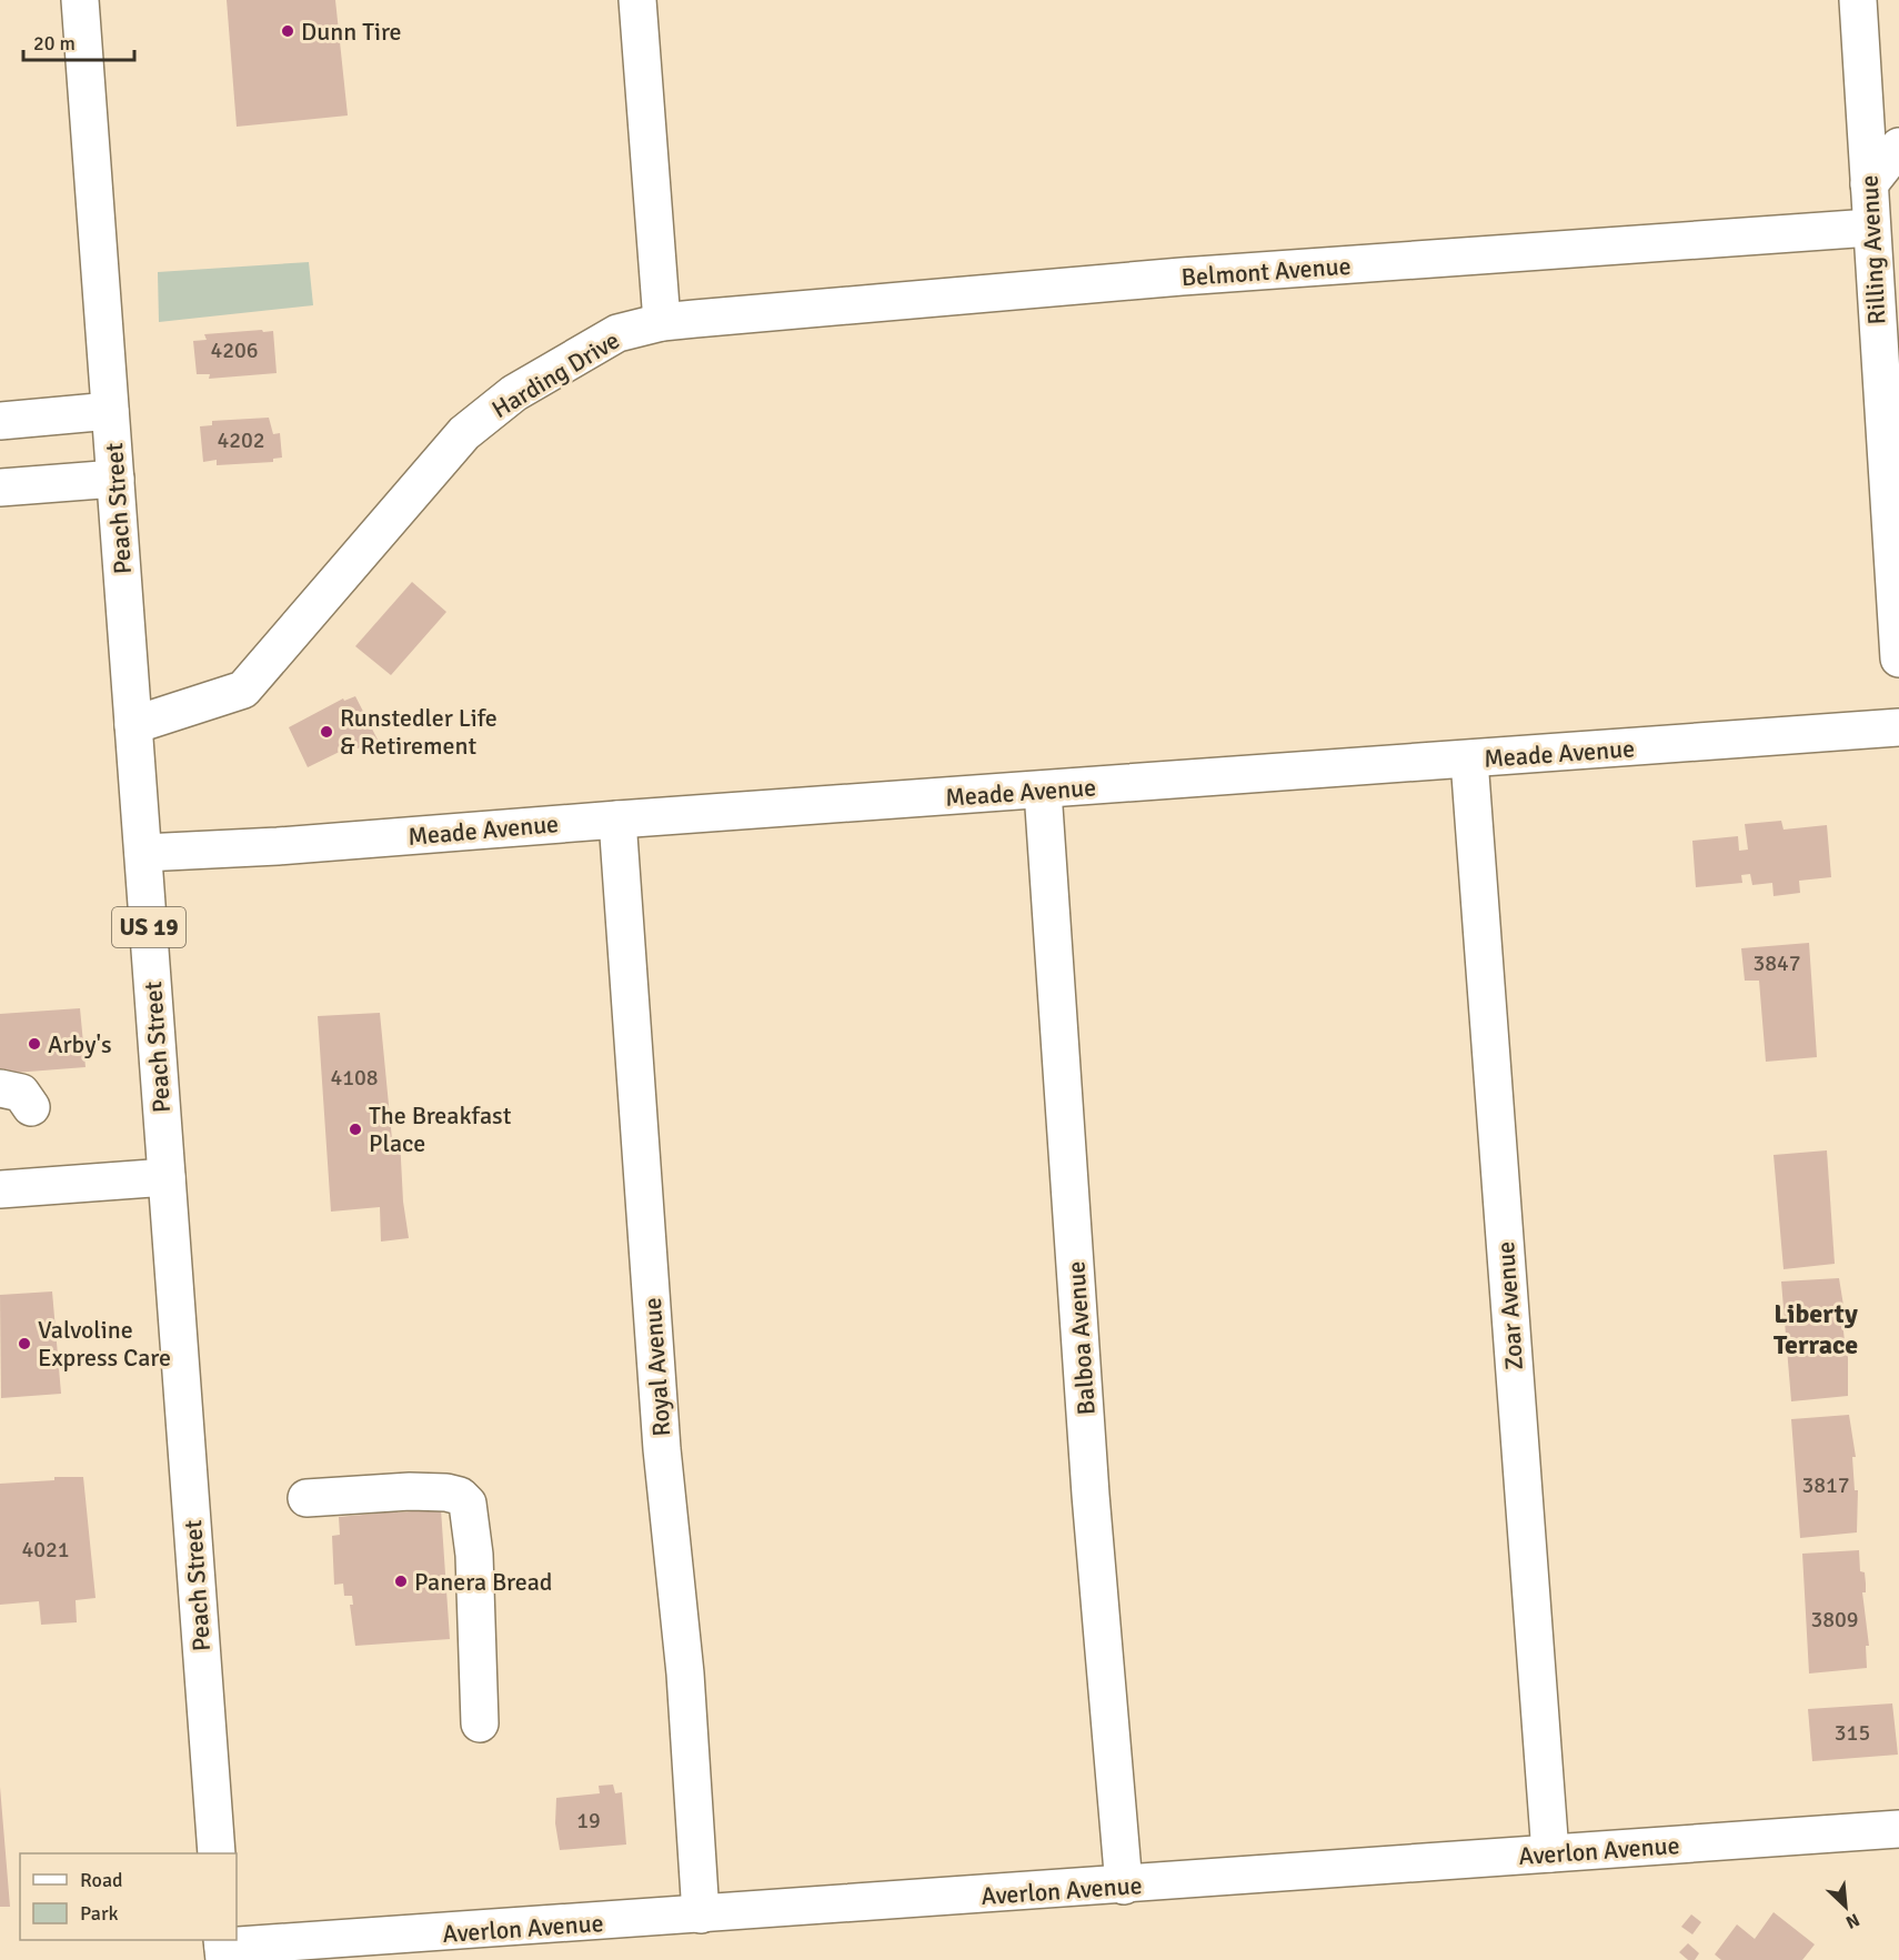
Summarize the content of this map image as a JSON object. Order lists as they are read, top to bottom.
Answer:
{
  "streets": {
    "street": [
      "Rilling Avenue",
      "Belmont Avenue",
      "Harding Drive",
      "Peach Street",
      "Meade Avenue",
      "US 19",
      "Zoar Avenue",
      "Balboa Avenue",
      "Royal Avenue",
      "Averlon Avenue"
    ]
  },
  "crossings": [
    ["Rilling Avenue", "Belmont Avenue"],
    ["Belmont Avenue", "Harding Drive"],
    ["Harding Drive", "Peach Street"],
    ["Peach Street", "Meade Avenue"],
    ["Meade Avenue", "Zoar Avenue"],
    ["Meade Avenue", "Balboa Avenue"],
    ["Meade Avenue", "Royal Avenue"],
    ["Zoar Avenue", "Averlon Avenue"],
    ["Balboa Avenue", "Averlon Avenue"],
    ["Royal Avenue", "Averlon Avenue"]
  ],
  "districts": ["Liberty Terrace"],
  "places": [
    "Dunn Tire",
    "Runstedler Life & Retirement",
    "Arby's",
    "The Breakfast Place",
    "Valvoline Express Care",
    "Panera Bread"
  ],
  "house_numbers": [
    "4206",
    "4202",
    "3847",
    "4108",
    "3817",
    "4021",
    "3809",
    "315",
    "19"
  ],
  "legend": ["Road", "Park"],
  "scale_bar": "20 m",
  "north": "bottom right"
}
